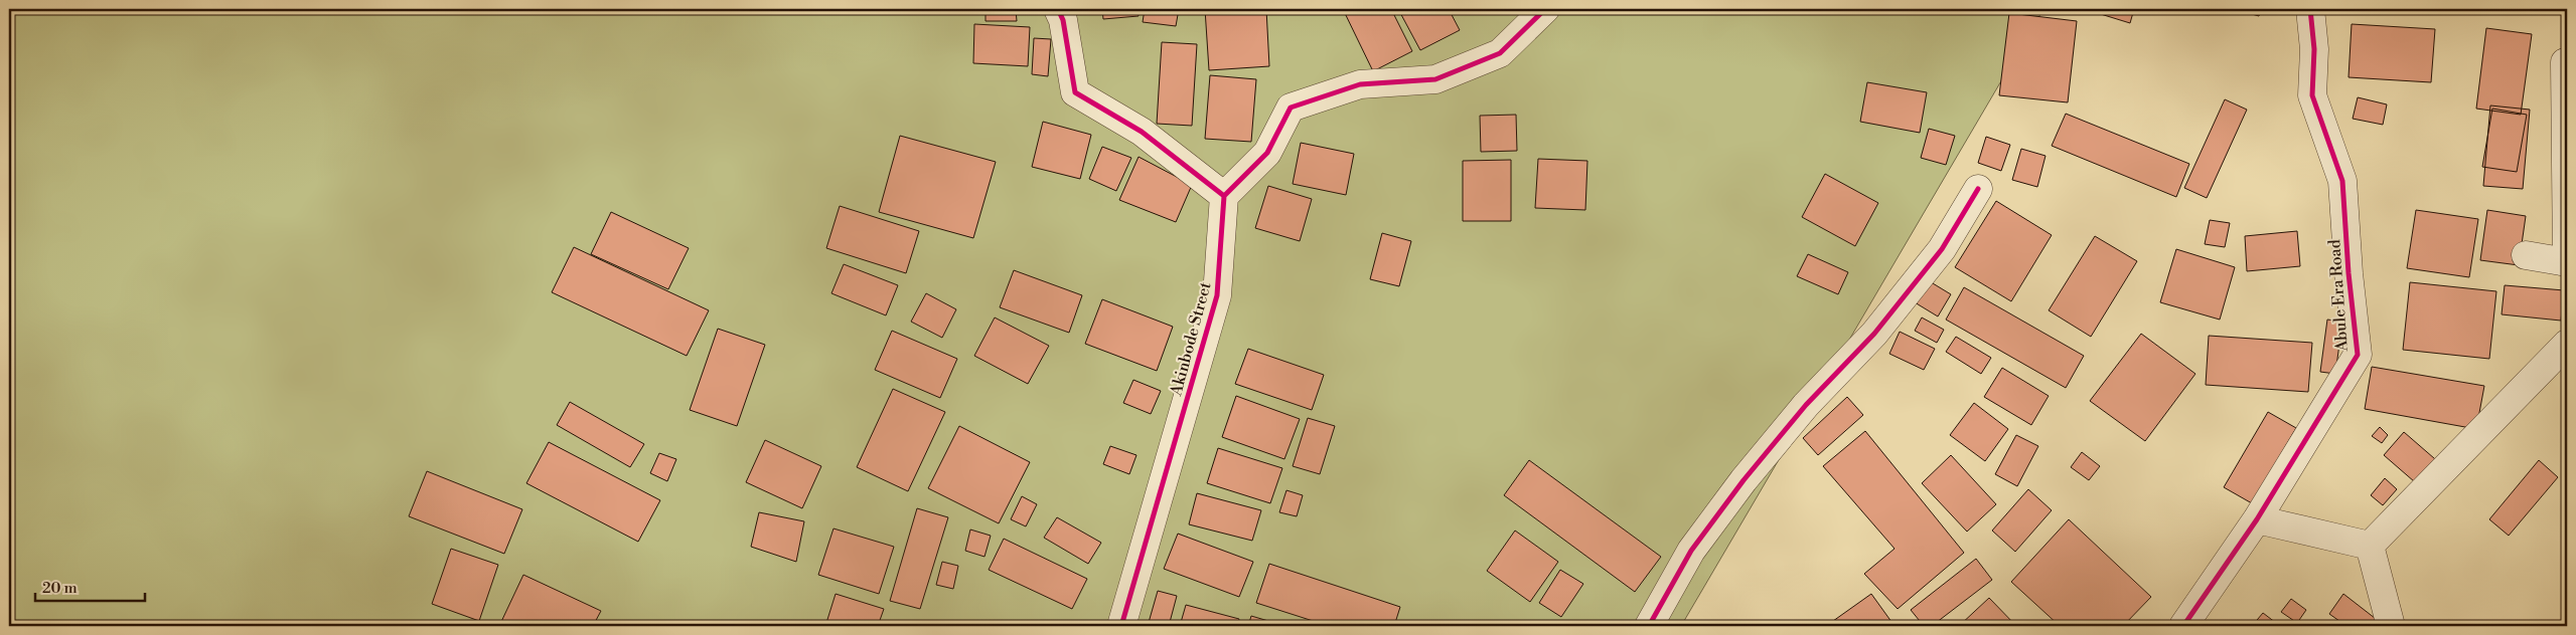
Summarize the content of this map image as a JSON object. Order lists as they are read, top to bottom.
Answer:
{
  "streets": {
    "street": ["Abule Era Road", "Akinbode Street"]
  },
  "scale_bar": "20 m"
}
